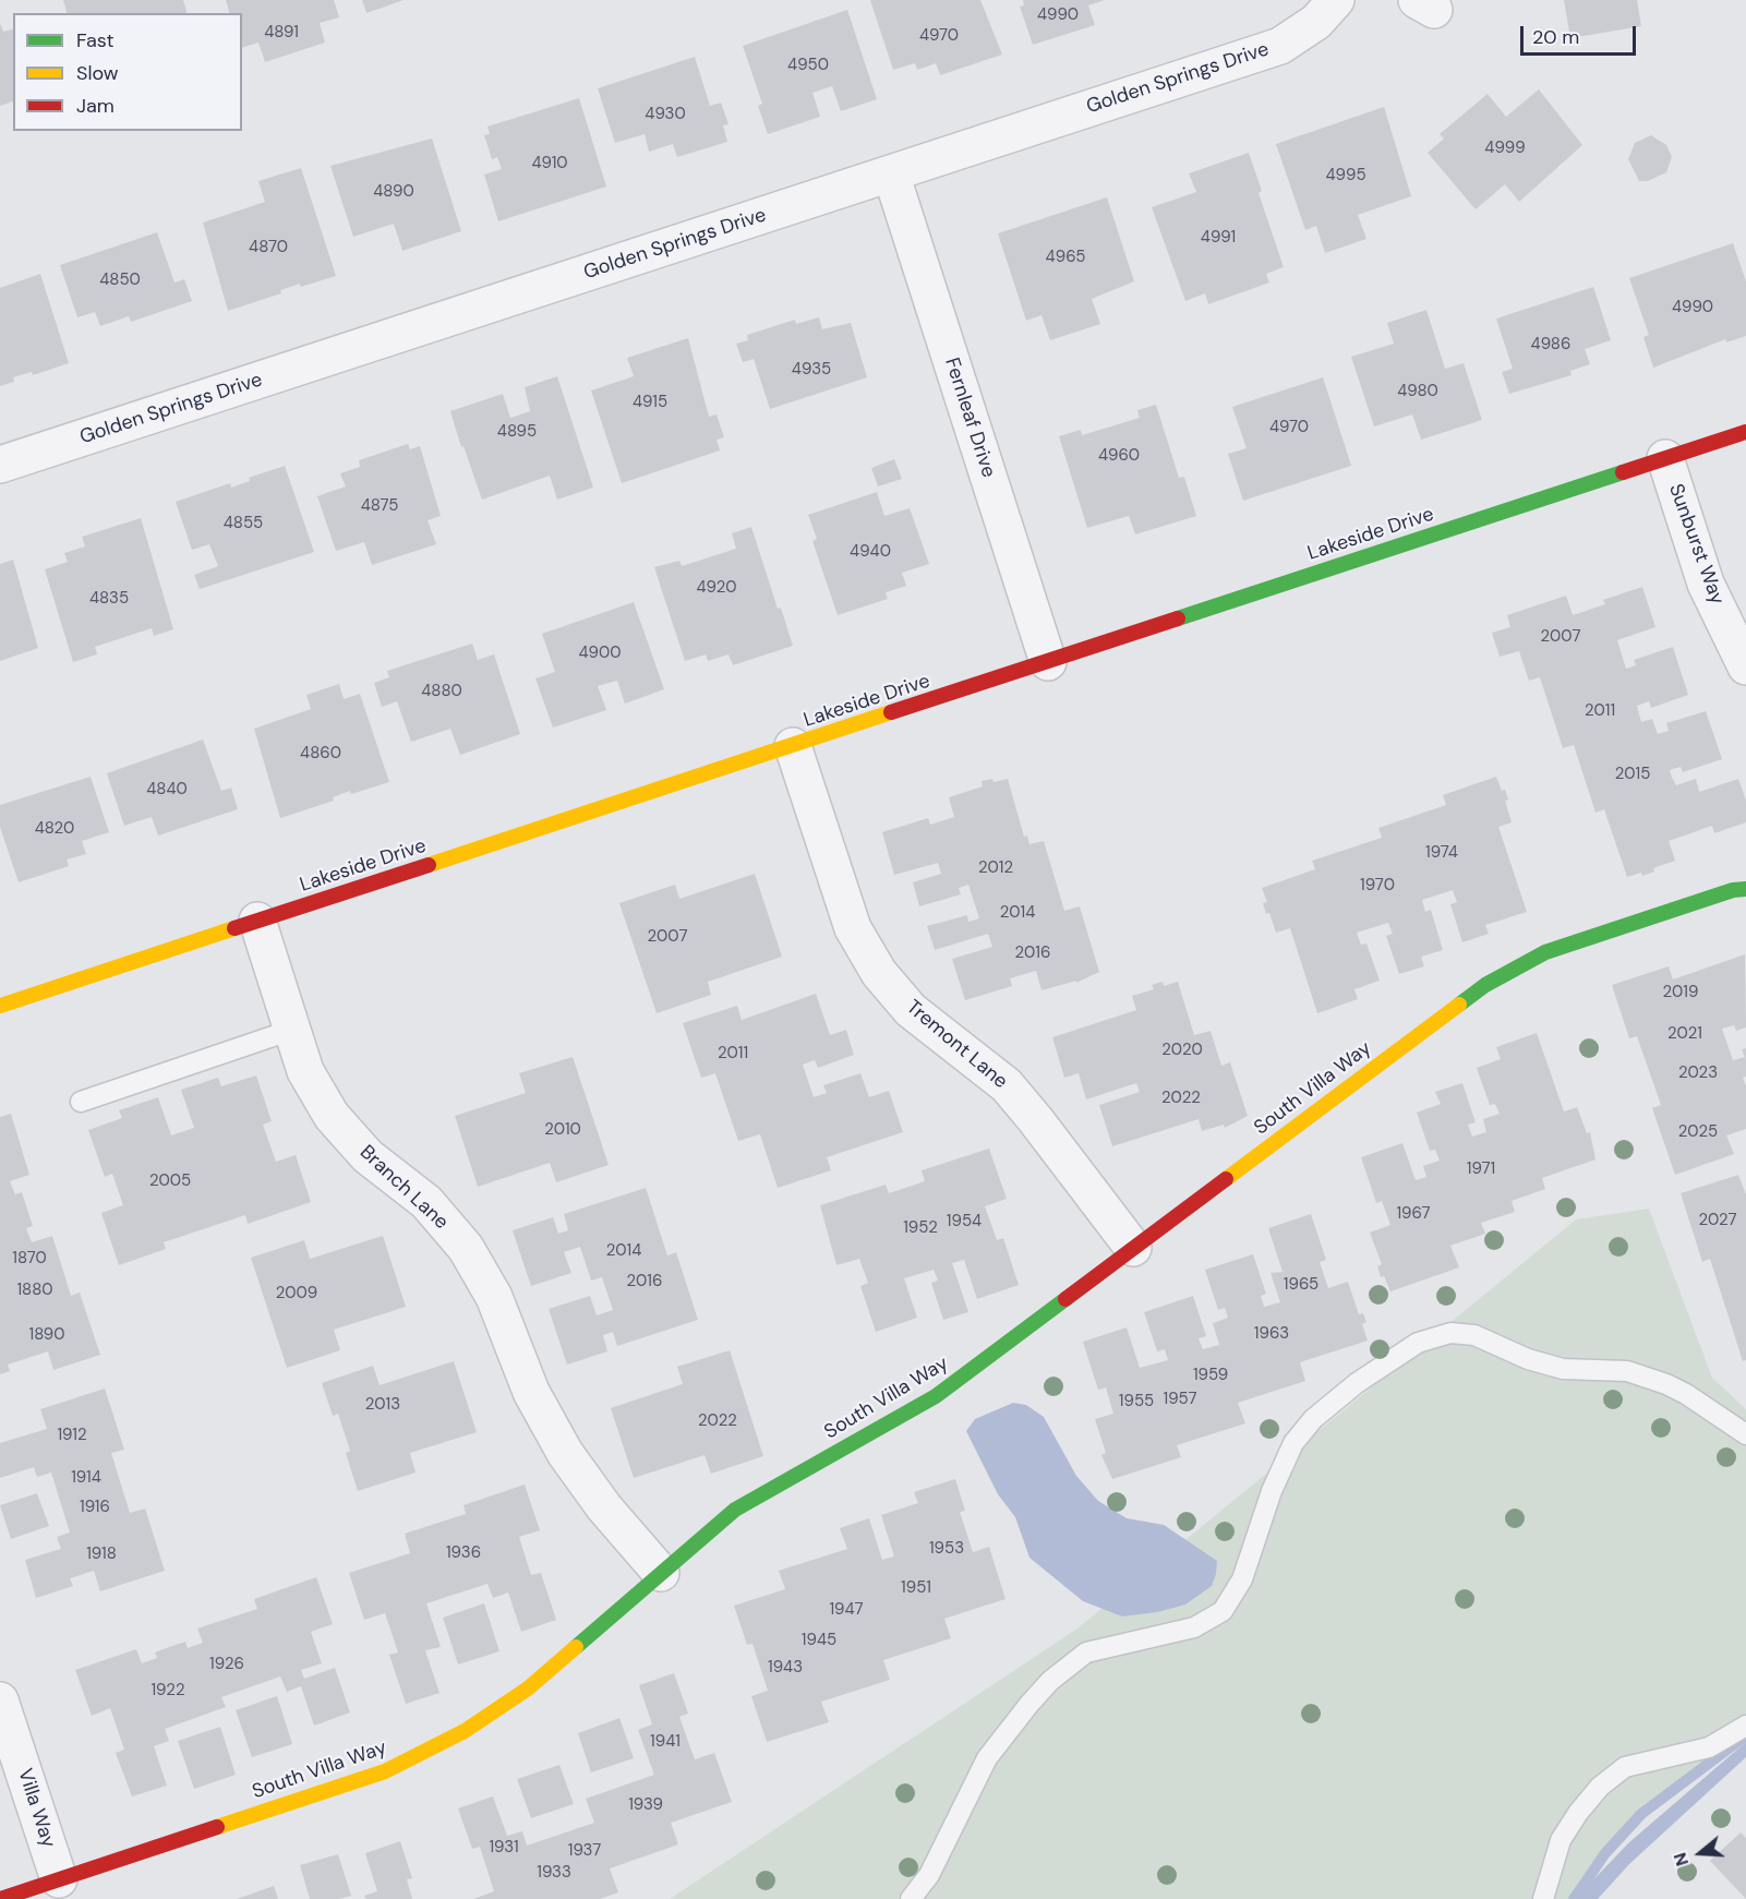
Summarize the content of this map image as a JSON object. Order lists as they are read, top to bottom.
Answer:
{
  "streets": {
    "street": [
      "Golden Springs Drive",
      "Fernleaf Drive",
      "Lakeside Drive",
      "Sunburst Way",
      "Tremont Lane",
      "South Villa Way",
      "Branch Lane",
      "Villa Way"
    ]
  },
  "crossings": [
    ["Golden Springs Drive", "Fernleaf Drive"],
    ["Fernleaf Drive", "Lakeside Drive"],
    ["Lakeside Drive", "Sunburst Way"],
    ["Lakeside Drive", "Tremont Lane"],
    ["Lakeside Drive", "Branch Lane"],
    ["Tremont Lane", "South Villa Way"],
    ["South Villa Way", "Branch Lane"],
    ["South Villa Way", "Villa Way"]
  ],
  "house_numbers": [
    "4990",
    "4891",
    "4970",
    "4950",
    "4930",
    "4999",
    "4910",
    "4995",
    "4890",
    "4991",
    "4870",
    "4965",
    "4850",
    "4990",
    "4986",
    "4935",
    "4980",
    "4915",
    "4970",
    "4895",
    "4960",
    "4875",
    "4855",
    "4940",
    "4920",
    "4835",
    "2007",
    "4900",
    "4880",
    "2011",
    "4860",
    "2015",
    "4840",
    "4820",
    "1974",
    "2012",
    "1970",
    "2014",
    "2007",
    "2016",
    "2019",
    "2021",
    "2020",
    "2011",
    "2023",
    "2022",
    "2010",
    "2025",
    "1971",
    "2005",
    "1967",
    "2027",
    "1954",
    "1952",
    "2014",
    "1870",
    "2016",
    "1965",
    "1880",
    "2009",
    "1963",
    "1890",
    "1959",
    "1957",
    "1955",
    "2013",
    "2022",
    "1912",
    "1914",
    "1916",
    "1953",
    "1936",
    "1918",
    "1951",
    "1947",
    "1945",
    "1926",
    "1943",
    "1922",
    "1941",
    "1939",
    "1931",
    "1937",
    "1933"
  ],
  "legend": ["Fast", "Slow", "Jam"],
  "scale_bar": "20 m",
  "north": "left"
}
